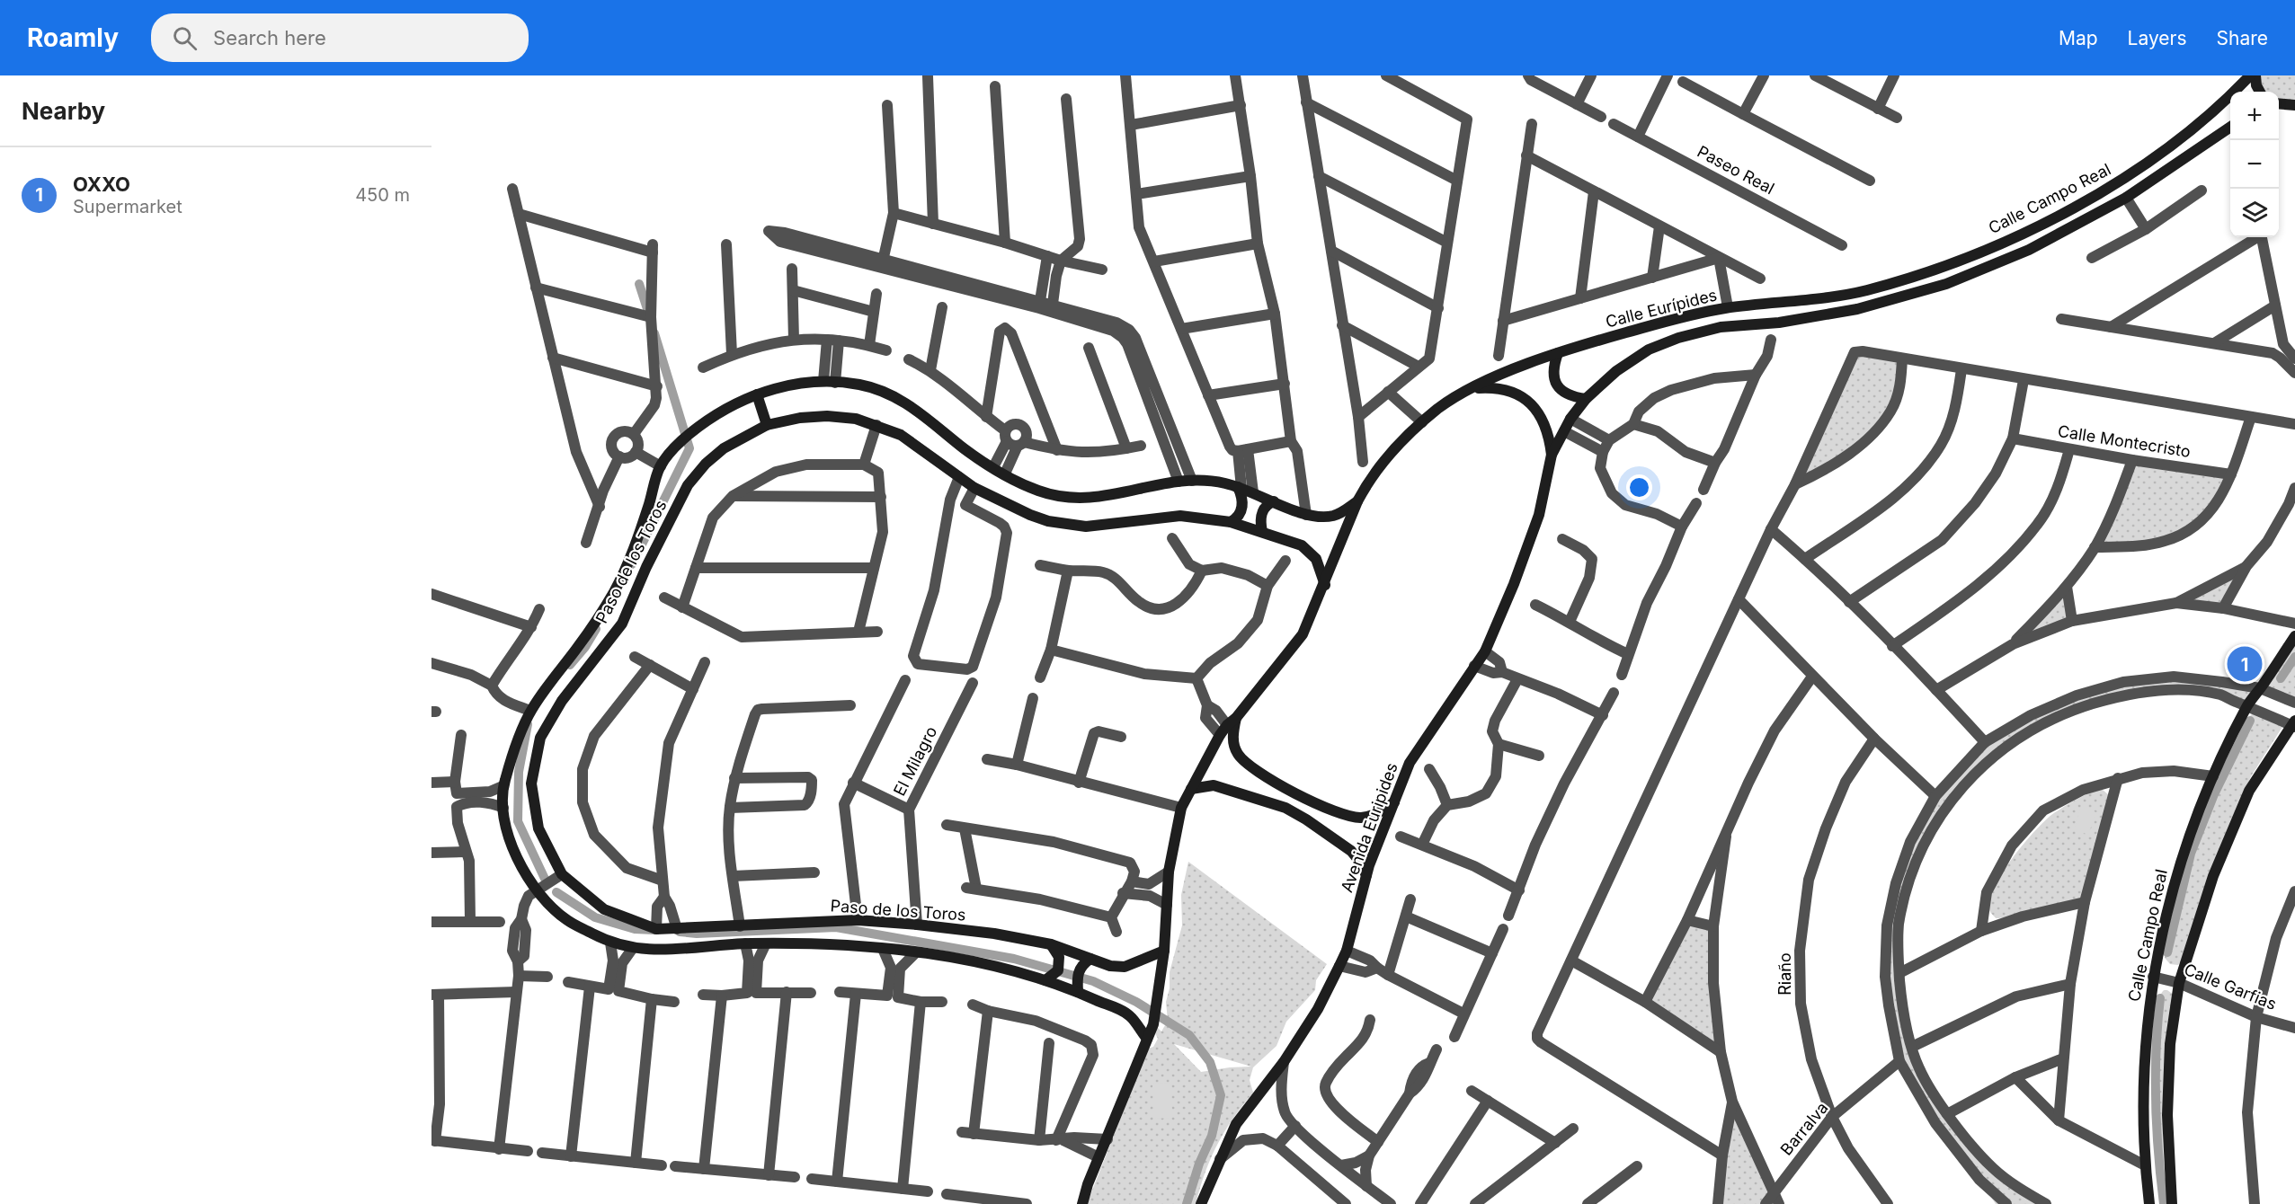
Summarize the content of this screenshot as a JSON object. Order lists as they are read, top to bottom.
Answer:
{
  "streets": {
    "street": [
      "Paseo Real",
      "Calle Campo Real",
      "Calle Eurípides",
      "Calle Montecristo",
      "Paso de los Toros",
      "El Milagro",
      "Avenida Euripides",
      "Riaño",
      "Calle Garfias",
      "Barralva"
    ]
  },
  "crossings": [
    ["Calle Campo Real", "Calle Eurípides"],
    ["Calle Campo Real", "Calle Garfias"],
    ["Calle Eurípides", "Paso de los Toros"],
    ["Calle Eurípides", "Avenida Euripides"],
    ["Paso de los Toros", "El Milagro"],
    ["Riaño", "Barralva"]
  ],
  "page": {
    "header": "Roamly",
    "search": "Search here",
    "nav": ["Map", "Layers", "Share"],
    "heading": "Nearby",
    "map_buttons": ["+", "−"],
    "list": [
      {
        "mark": "1",
        "name": "OXXO",
        "note": "Supermarket",
        "value": "450 m"
      }
    ],
    "pins": "1"
  }
}
